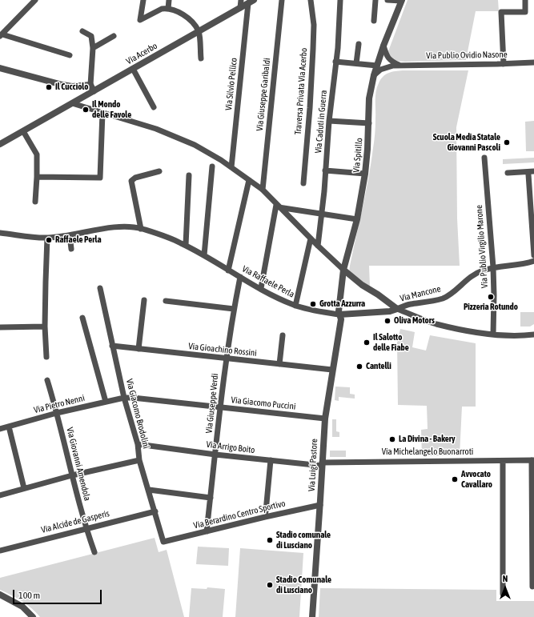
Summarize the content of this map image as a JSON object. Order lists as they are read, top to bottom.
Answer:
{
  "streets": {
    "street": [
      "Via Acerbo",
      "Via Publio Ovidio Nasone",
      "Via Silvio Pellico",
      "Traversa Privata Via Acerbo",
      "Via Giuseppe Garibaldi",
      "Via Caduti in Guerra",
      "Via Spitillo",
      "Via Publio Virgilio Marone",
      "Via Raffaele Perla",
      "Via Mancone",
      "Via Gioachino Rossini",
      "Via Giuseppe Verdi",
      "Via Giacomo Puccini",
      "Via Pietro Nenni",
      "Via Giacomo Brodolini",
      "Via Arrigo Boito",
      "Via Michelangelo Buonarroti",
      "Via Giovanni Amendola",
      "Via Luigi Pastore",
      "Via Berardino Centro Sportivo",
      "Via Alcide de Gasperis"
    ]
  },
  "crossings": [
    ["Via Acerbo", "Via Silvio Pellico"],
    ["Via Publio Ovidio Nasone", "Via Spitillo"],
    ["Via Spitillo", "Via Raffaele Perla"],
    ["Via Spitillo", "Via Luigi Pastore"],
    ["Via Publio Virgilio Marone", "Via Mancone"],
    ["Via Raffaele Perla", "Via Mancone"],
    ["Via Raffaele Perla", "Via Giuseppe Verdi"],
    ["Via Raffaele Perla", "Via Luigi Pastore"],
    ["Via Gioachino Rossini", "Via Giuseppe Verdi"],
    ["Via Gioachino Rossini", "Via Giacomo Brodolini"],
    ["Via Gioachino Rossini", "Via Luigi Pastore"],
    ["Via Giuseppe Verdi", "Via Giacomo Puccini"],
    ["Via Giuseppe Verdi", "Via Arrigo Boito"],
    ["Via Giuseppe Verdi", "Via Berardino Centro Sportivo"],
    ["Via Giacomo Puccini", "Via Pietro Nenni"],
    ["Via Giacomo Puccini", "Via Giacomo Brodolini"],
    ["Via Giacomo Puccini", "Via Luigi Pastore"],
    ["Via Pietro Nenni", "Via Giacomo Brodolini"],
    ["Via Pietro Nenni", "Via Giovanni Amendola"],
    ["Via Giacomo Brodolini", "Via Arrigo Boito"],
    ["Via Giacomo Brodolini", "Via Berardino Centro Sportivo"],
    ["Via Giacomo Brodolini", "Via Alcide de Gasperis"],
    ["Via Arrigo Boito", "Via Michelangelo Buonarroti"],
    ["Via Arrigo Boito", "Via Luigi Pastore"],
    ["Via Michelangelo Buonarroti", "Via Luigi Pastore"],
    ["Via Giovanni Amendola", "Via Alcide de Gasperis"],
    ["Via Luigi Pastore", "Via Berardino Centro Sportivo"]
  ],
  "places": [
    "Il Cucciolo",
    "Il Mondo delle Favole",
    "Scuola Media Statale Giovanni Pascoli",
    "Raffaele Perla",
    "Pizzeria Rotundo",
    "Grotta Azzurra",
    "Oliva Motors",
    "Il Salotto delle Fiabe",
    "Cantelli",
    "La Divina - Bakery",
    "Avvocato Cavallaro",
    "Stadio comunale di Lusciano",
    "Stadio Comunale di Lusciano"
  ],
  "scale_bar": "100 m",
  "north": "top"
}
